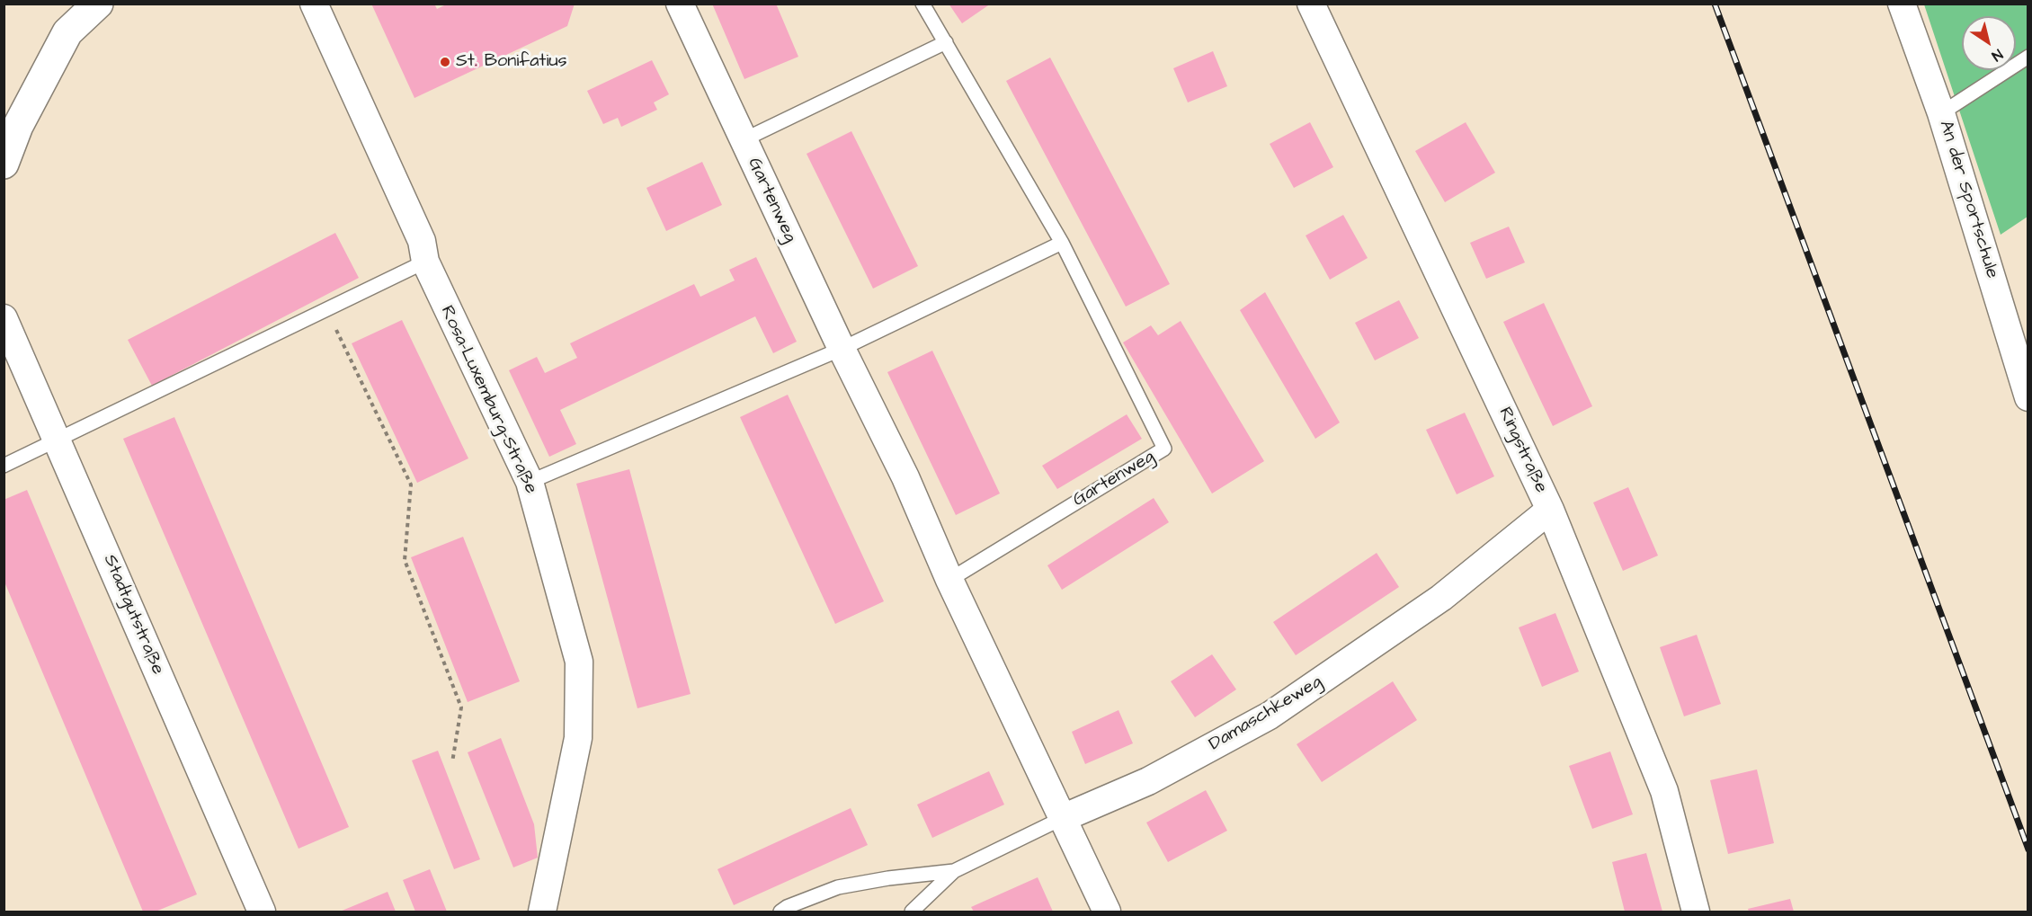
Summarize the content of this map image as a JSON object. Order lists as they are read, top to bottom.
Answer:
{
  "streets": {
    "street": [
      "An der Sportschule",
      "Gartenweg",
      "Rosa-Luxemburg-Straße",
      "Ringstraße",
      "Stadtgutstraße",
      "Damaschkeweg"
    ]
  },
  "crossings": [
    ["Gartenweg", "Damaschkeweg"],
    ["Ringstraße", "Damaschkeweg"]
  ],
  "places": ["St. Bonifatius"],
  "north": "bottom right"
}
